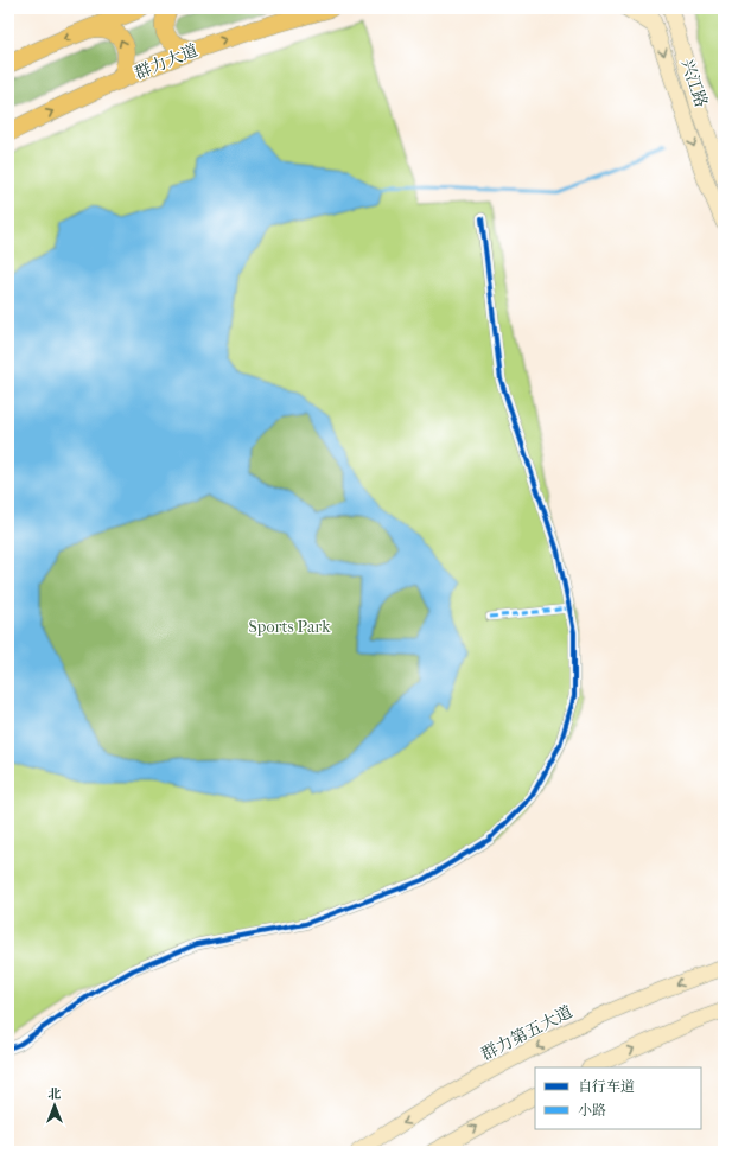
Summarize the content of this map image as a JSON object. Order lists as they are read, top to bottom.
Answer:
{
  "streets": {
    "main road": ["群力大道", "兴江路", "群力第五大道"]
  },
  "parks": ["Sports Park"],
  "legend": ["自行车道", "小路"],
  "north": "top"
}
